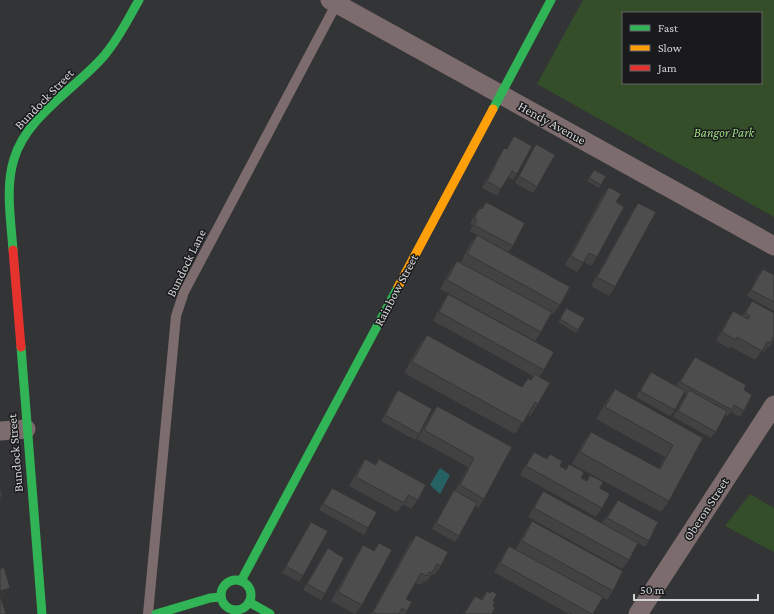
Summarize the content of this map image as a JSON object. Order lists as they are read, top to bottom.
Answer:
{
  "streets": {
    "street": [
      "Bundock Street",
      "Hendy Avenue",
      "Rainbow Street",
      "Oberon Street"
    ],
    "lane": ["Bundock Lane"]
  },
  "crossings": [
    ["Hendy Avenue", "Bundock Lane"],
    ["Hendy Avenue", "Rainbow Street"]
  ],
  "parks": ["Bangor Park"],
  "legend": ["Fast", "Slow", "Jam"],
  "scale_bar": "50 m"
}
